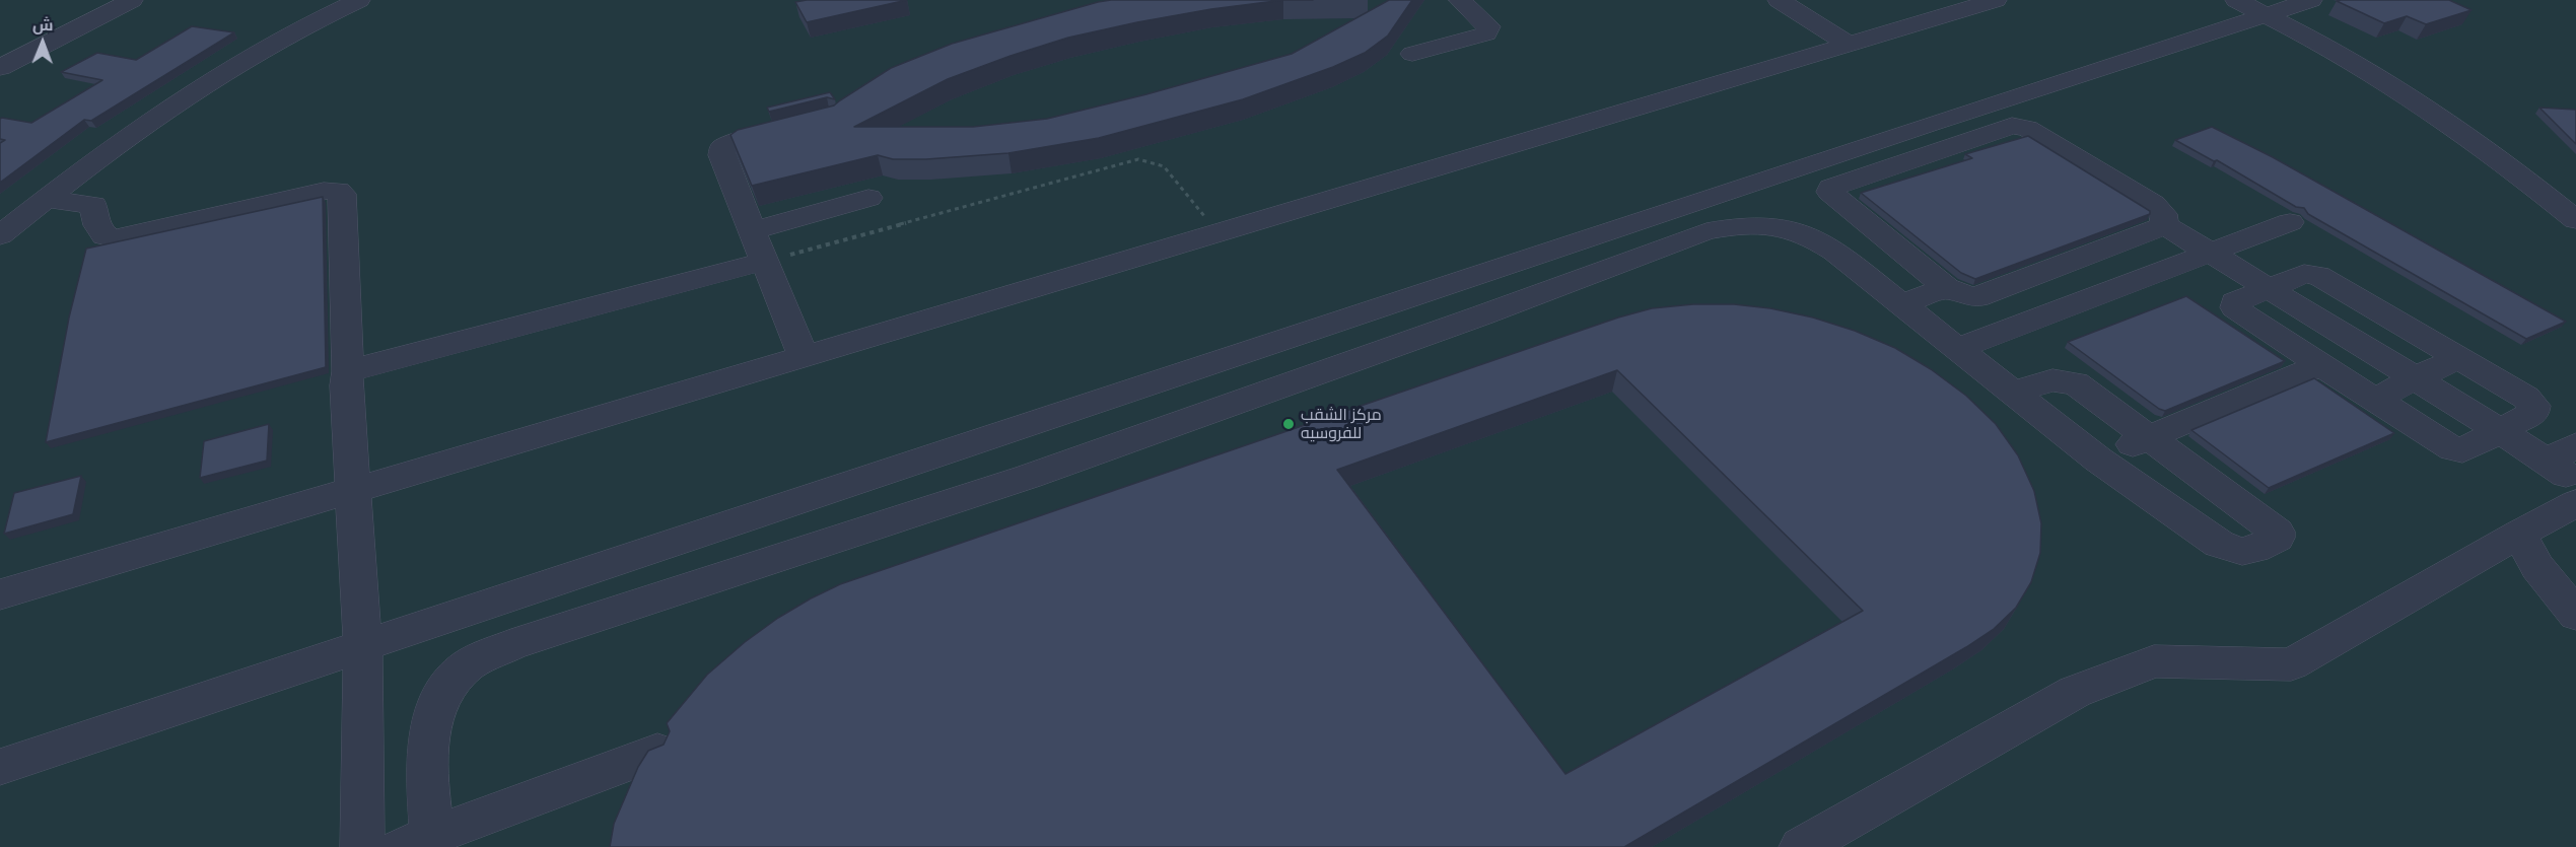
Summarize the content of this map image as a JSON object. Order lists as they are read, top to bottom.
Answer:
{
  "places": ["مركز الشقب للفروسيه"],
  "north": "top"
}
